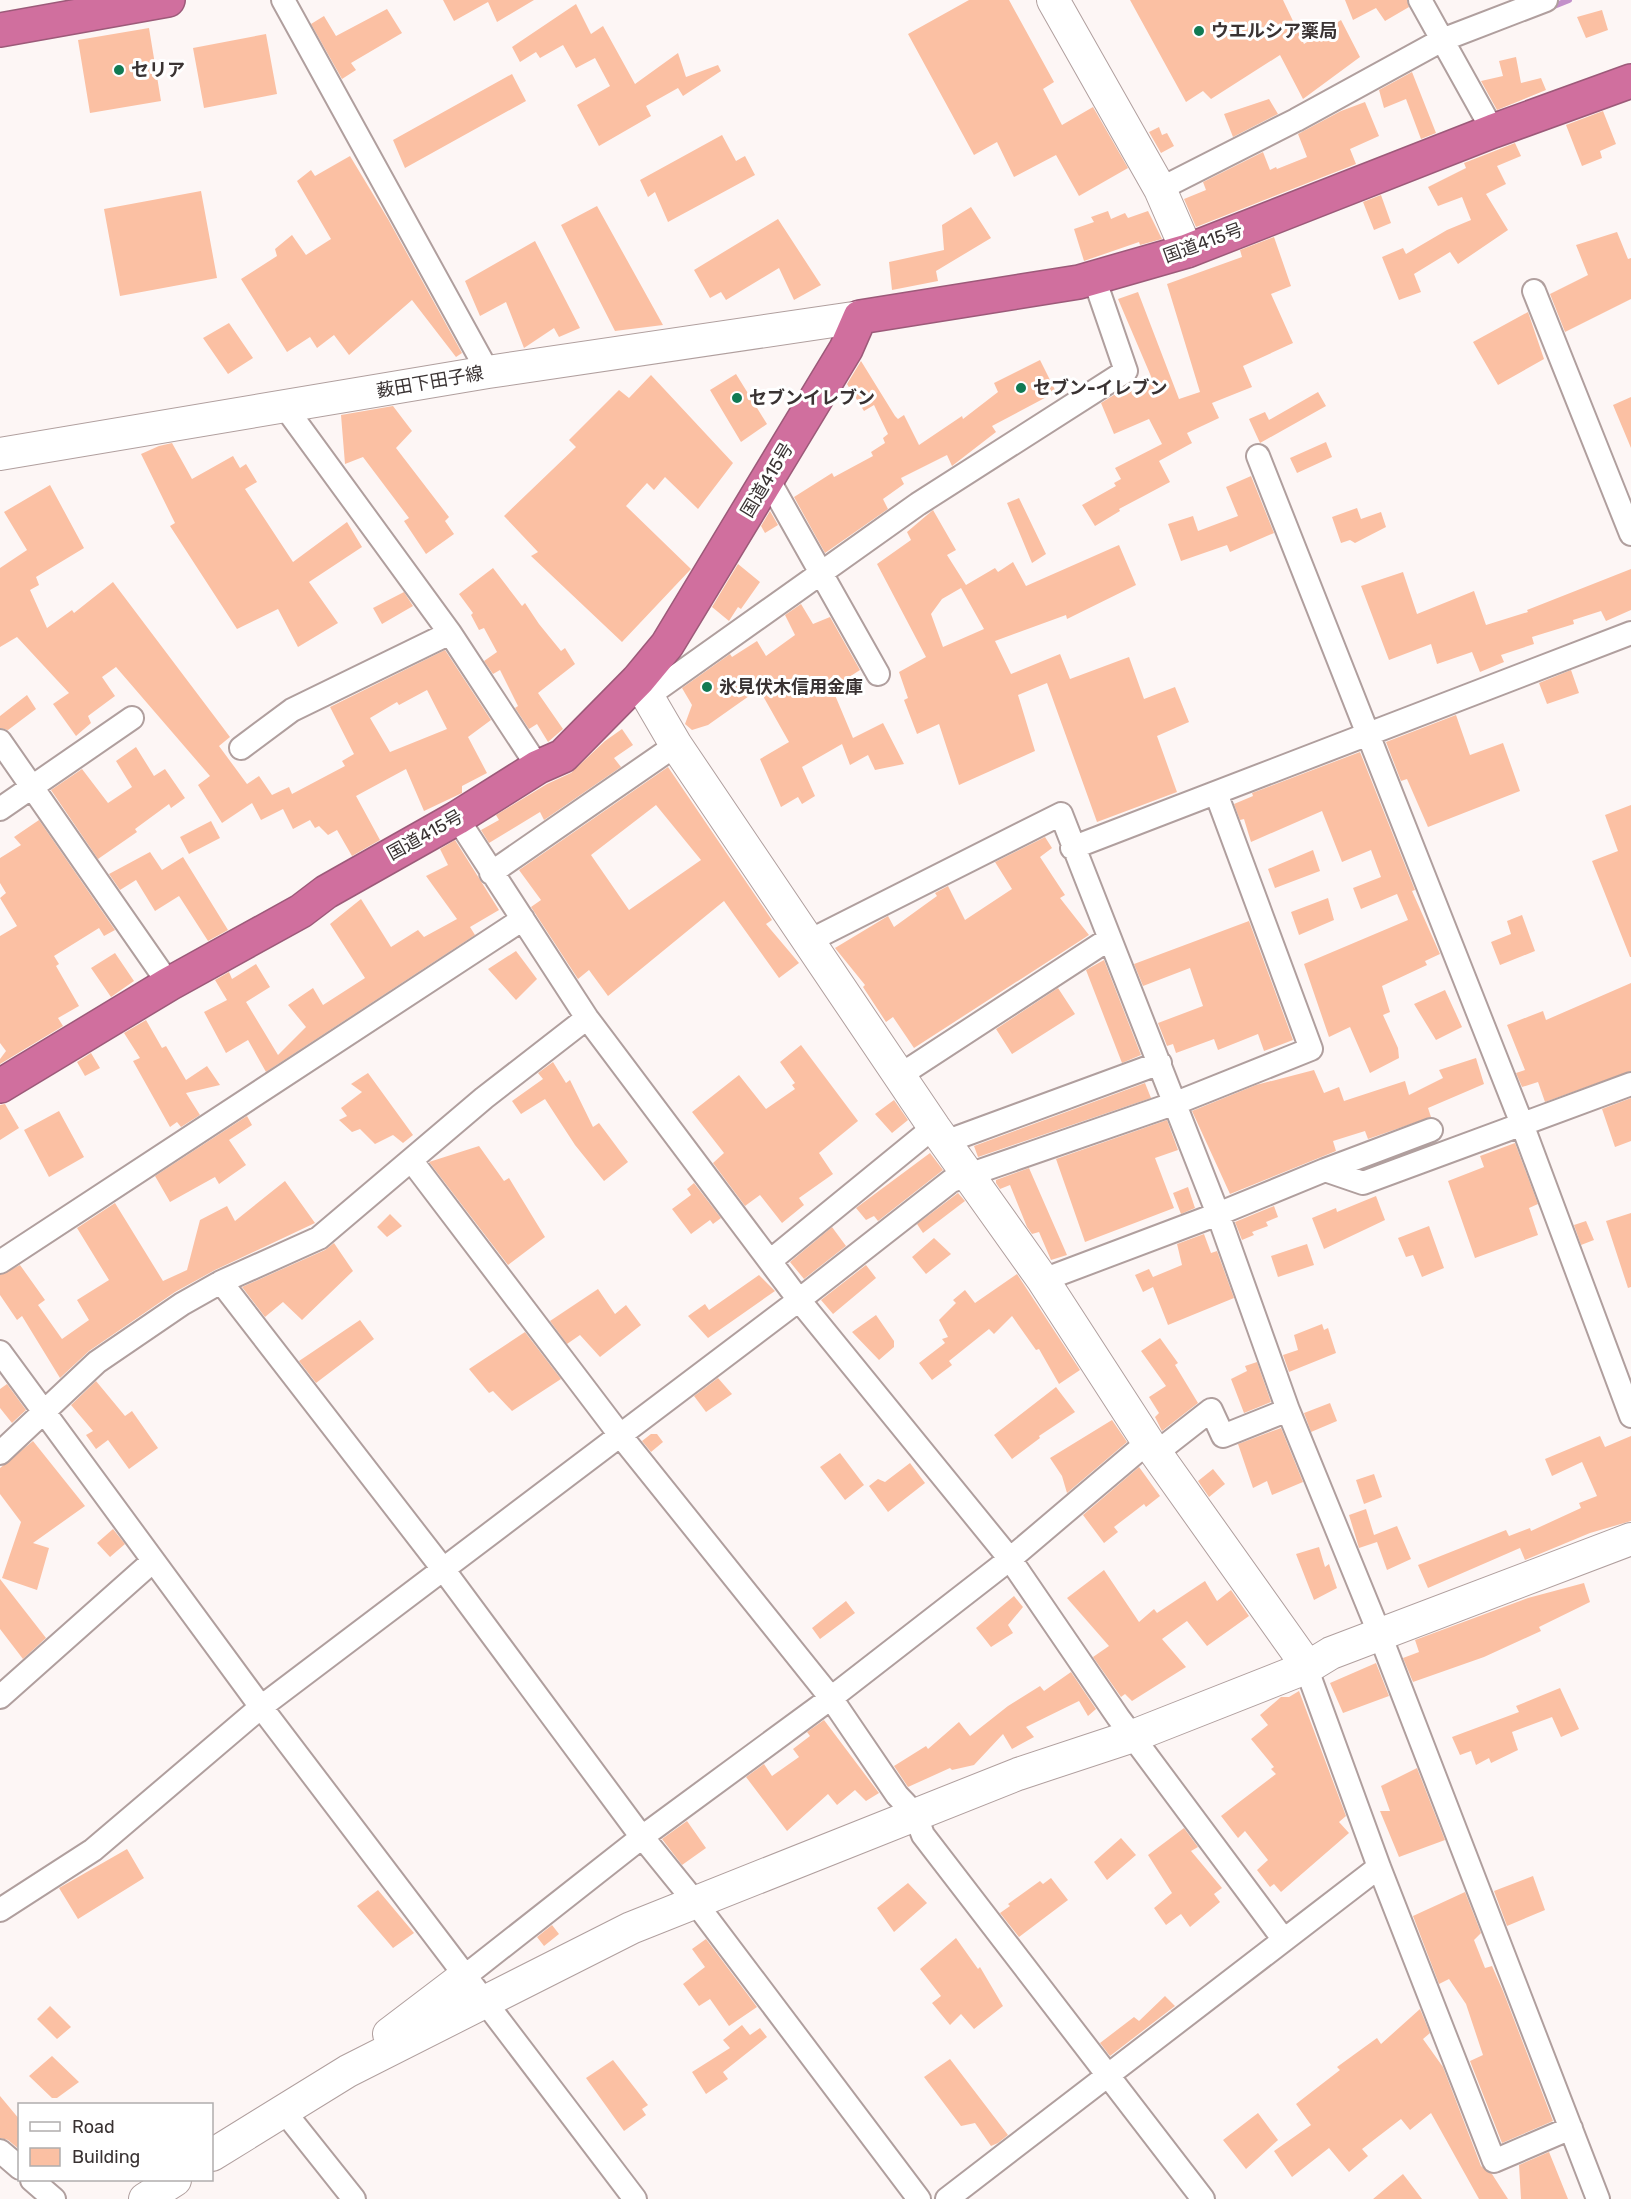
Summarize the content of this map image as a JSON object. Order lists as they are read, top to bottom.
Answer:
{
  "streets": {
    "highway": ["国道415号"],
    "street": ["薮田下田子線"]
  },
  "crossings": [
    ["国道415号", "薮田下田子線"]
  ],
  "places": [
    "ウエルシア薬局",
    "セリア",
    "セブン-イレブン",
    "セブンイレブン",
    "氷見伏木信用金庫"
  ],
  "legend": ["Road", "Building"]
}
